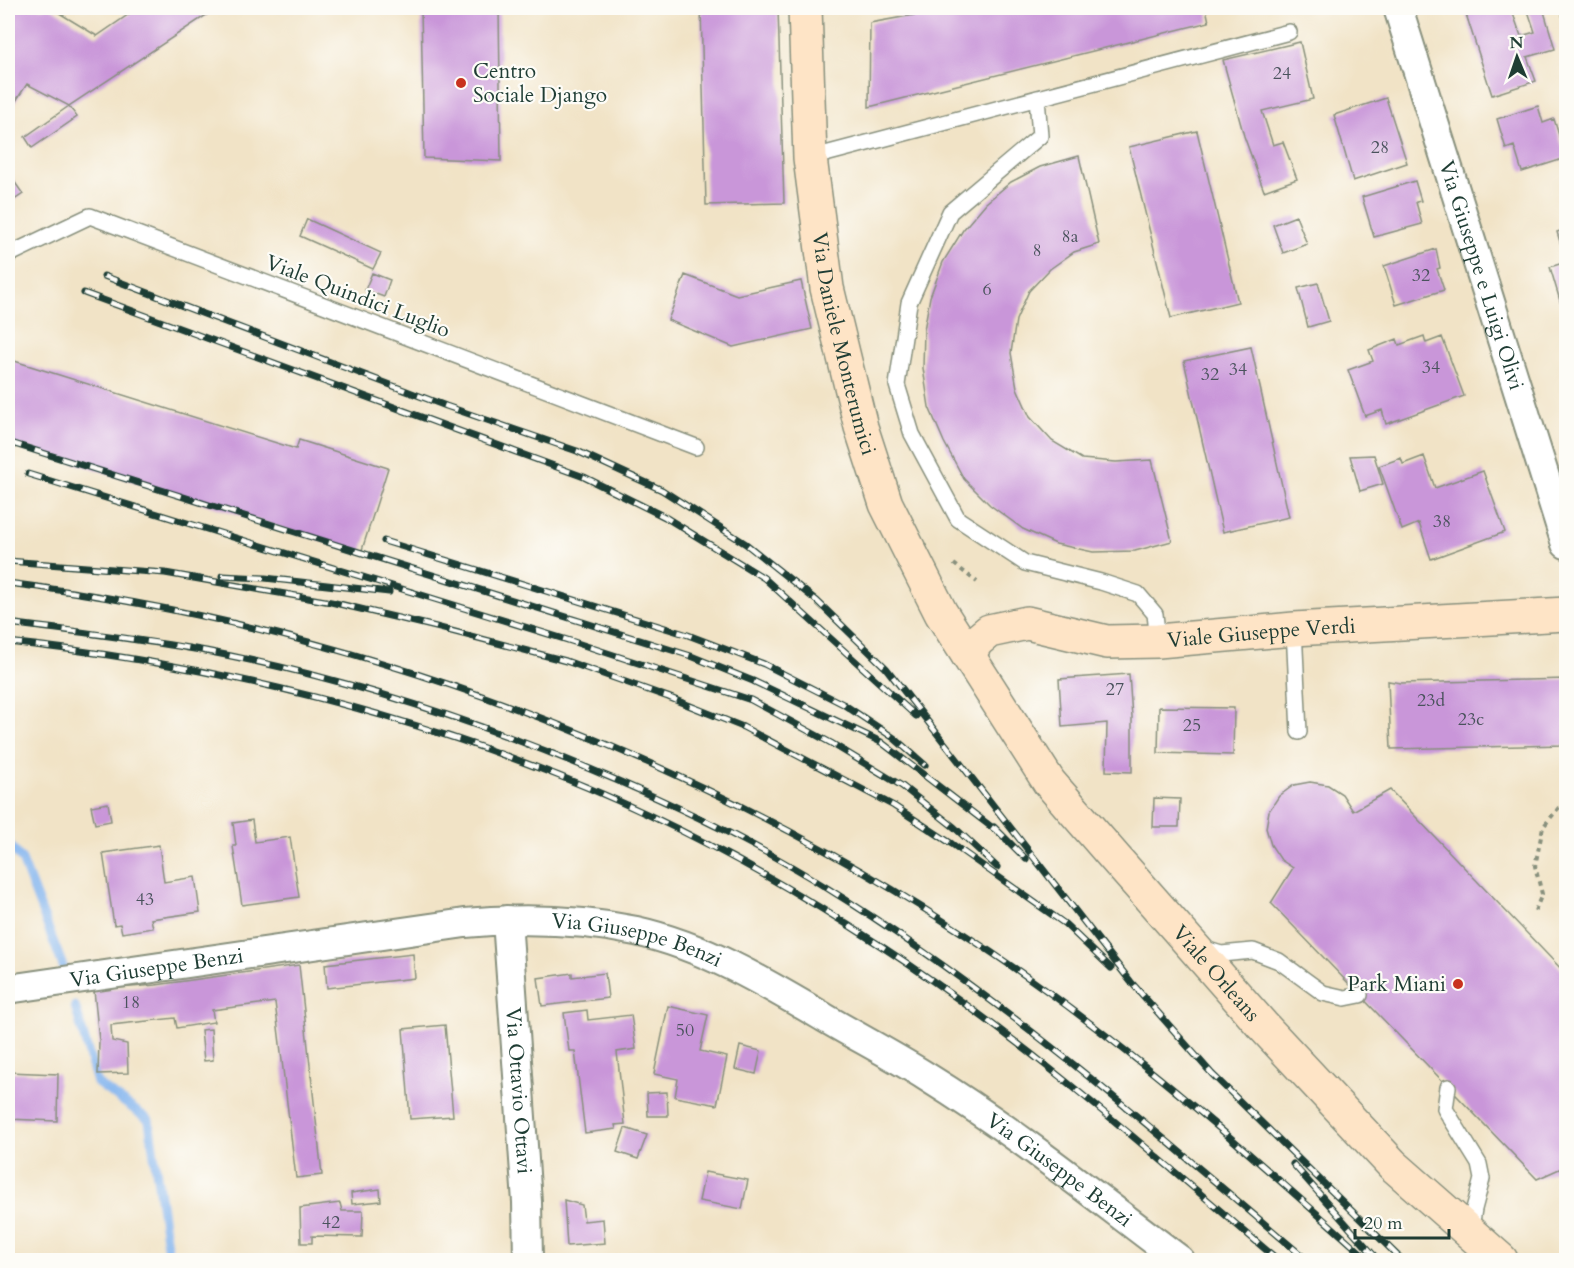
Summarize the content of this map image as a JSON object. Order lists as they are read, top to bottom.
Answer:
{
  "streets": {
    "street": [
      "Via Giuseppe e Luigi Olivi",
      "Via Daniele Monterumici",
      "Viale Giuseppe Verdi",
      "Via Giuseppe Benzi",
      "Viale Orleans",
      "Via Ottavio Ottavi"
    ],
    "lane": ["Viale Quindici Luglio"]
  },
  "crossings": [
    ["Via Daniele Monterumici", "Viale Giuseppe Verdi"],
    ["Via Daniele Monterumici", "Viale Orleans"],
    ["Viale Giuseppe Verdi", "Viale Orleans"],
    ["Via Giuseppe Benzi", "Via Ottavio Ottavi"]
  ],
  "places": ["Centro Sociale Django", "Park Miani"],
  "house_numbers": [
    "24",
    "28",
    "8a",
    "8",
    "32",
    "6",
    "34",
    "34",
    "32",
    "38",
    "27",
    "23d",
    "23c",
    "25",
    "43",
    "18",
    "50",
    "42"
  ],
  "scale_bar": "20 m",
  "north": "top"
}
